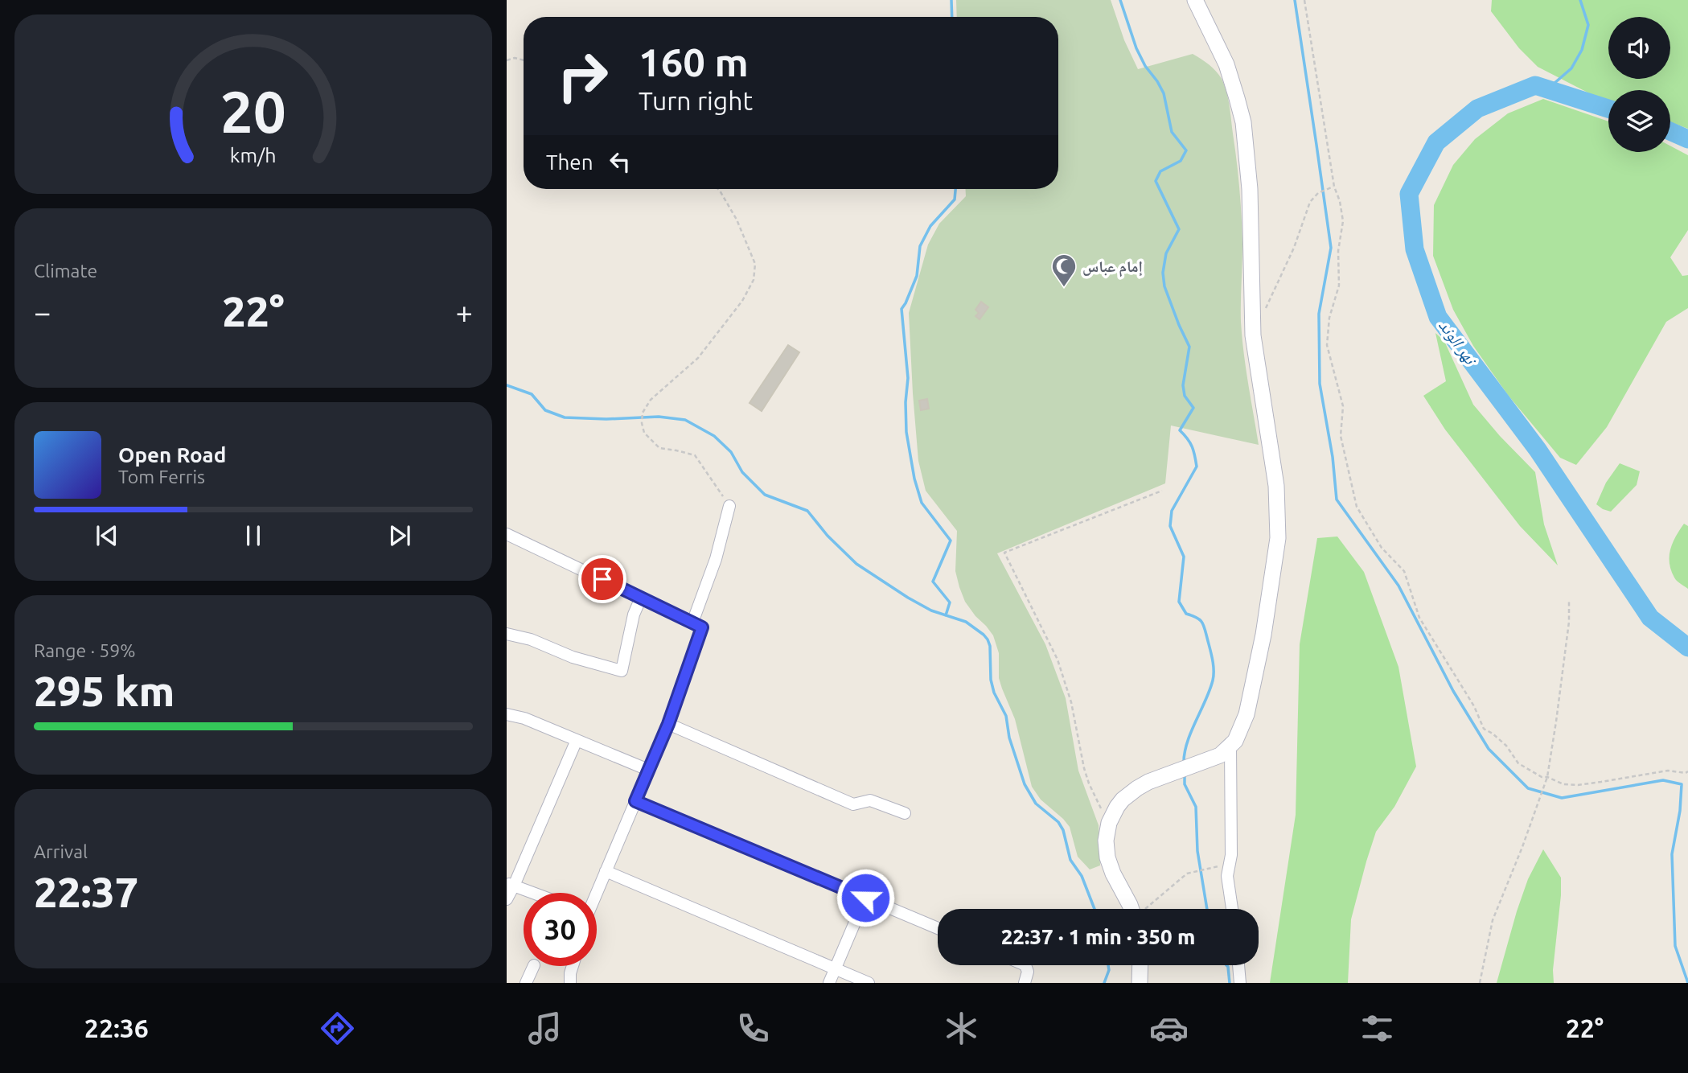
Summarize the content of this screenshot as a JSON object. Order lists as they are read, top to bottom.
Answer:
{
  "water": ["نهر الوند"],
  "places": {
    "mosque": ["إمام عباس"]
  },
  "page": {
    "turn": ["160 m", "Turn right"],
    "then": "Then",
    "tile": [
      "Climate",
      ["Range · 59%", "295 km"],
      ["Arrival", "22:37"]
    ],
    "heat": ["−", "22°", "+"],
    "song": ["Open Road", "Tom Ferris"],
    "limit": "30",
    "trip": "22:37 · 1 min · 350 m",
    "tabs": ["22:36", "22°"],
    "gauge": ["20", "km/h"]
  }
}
